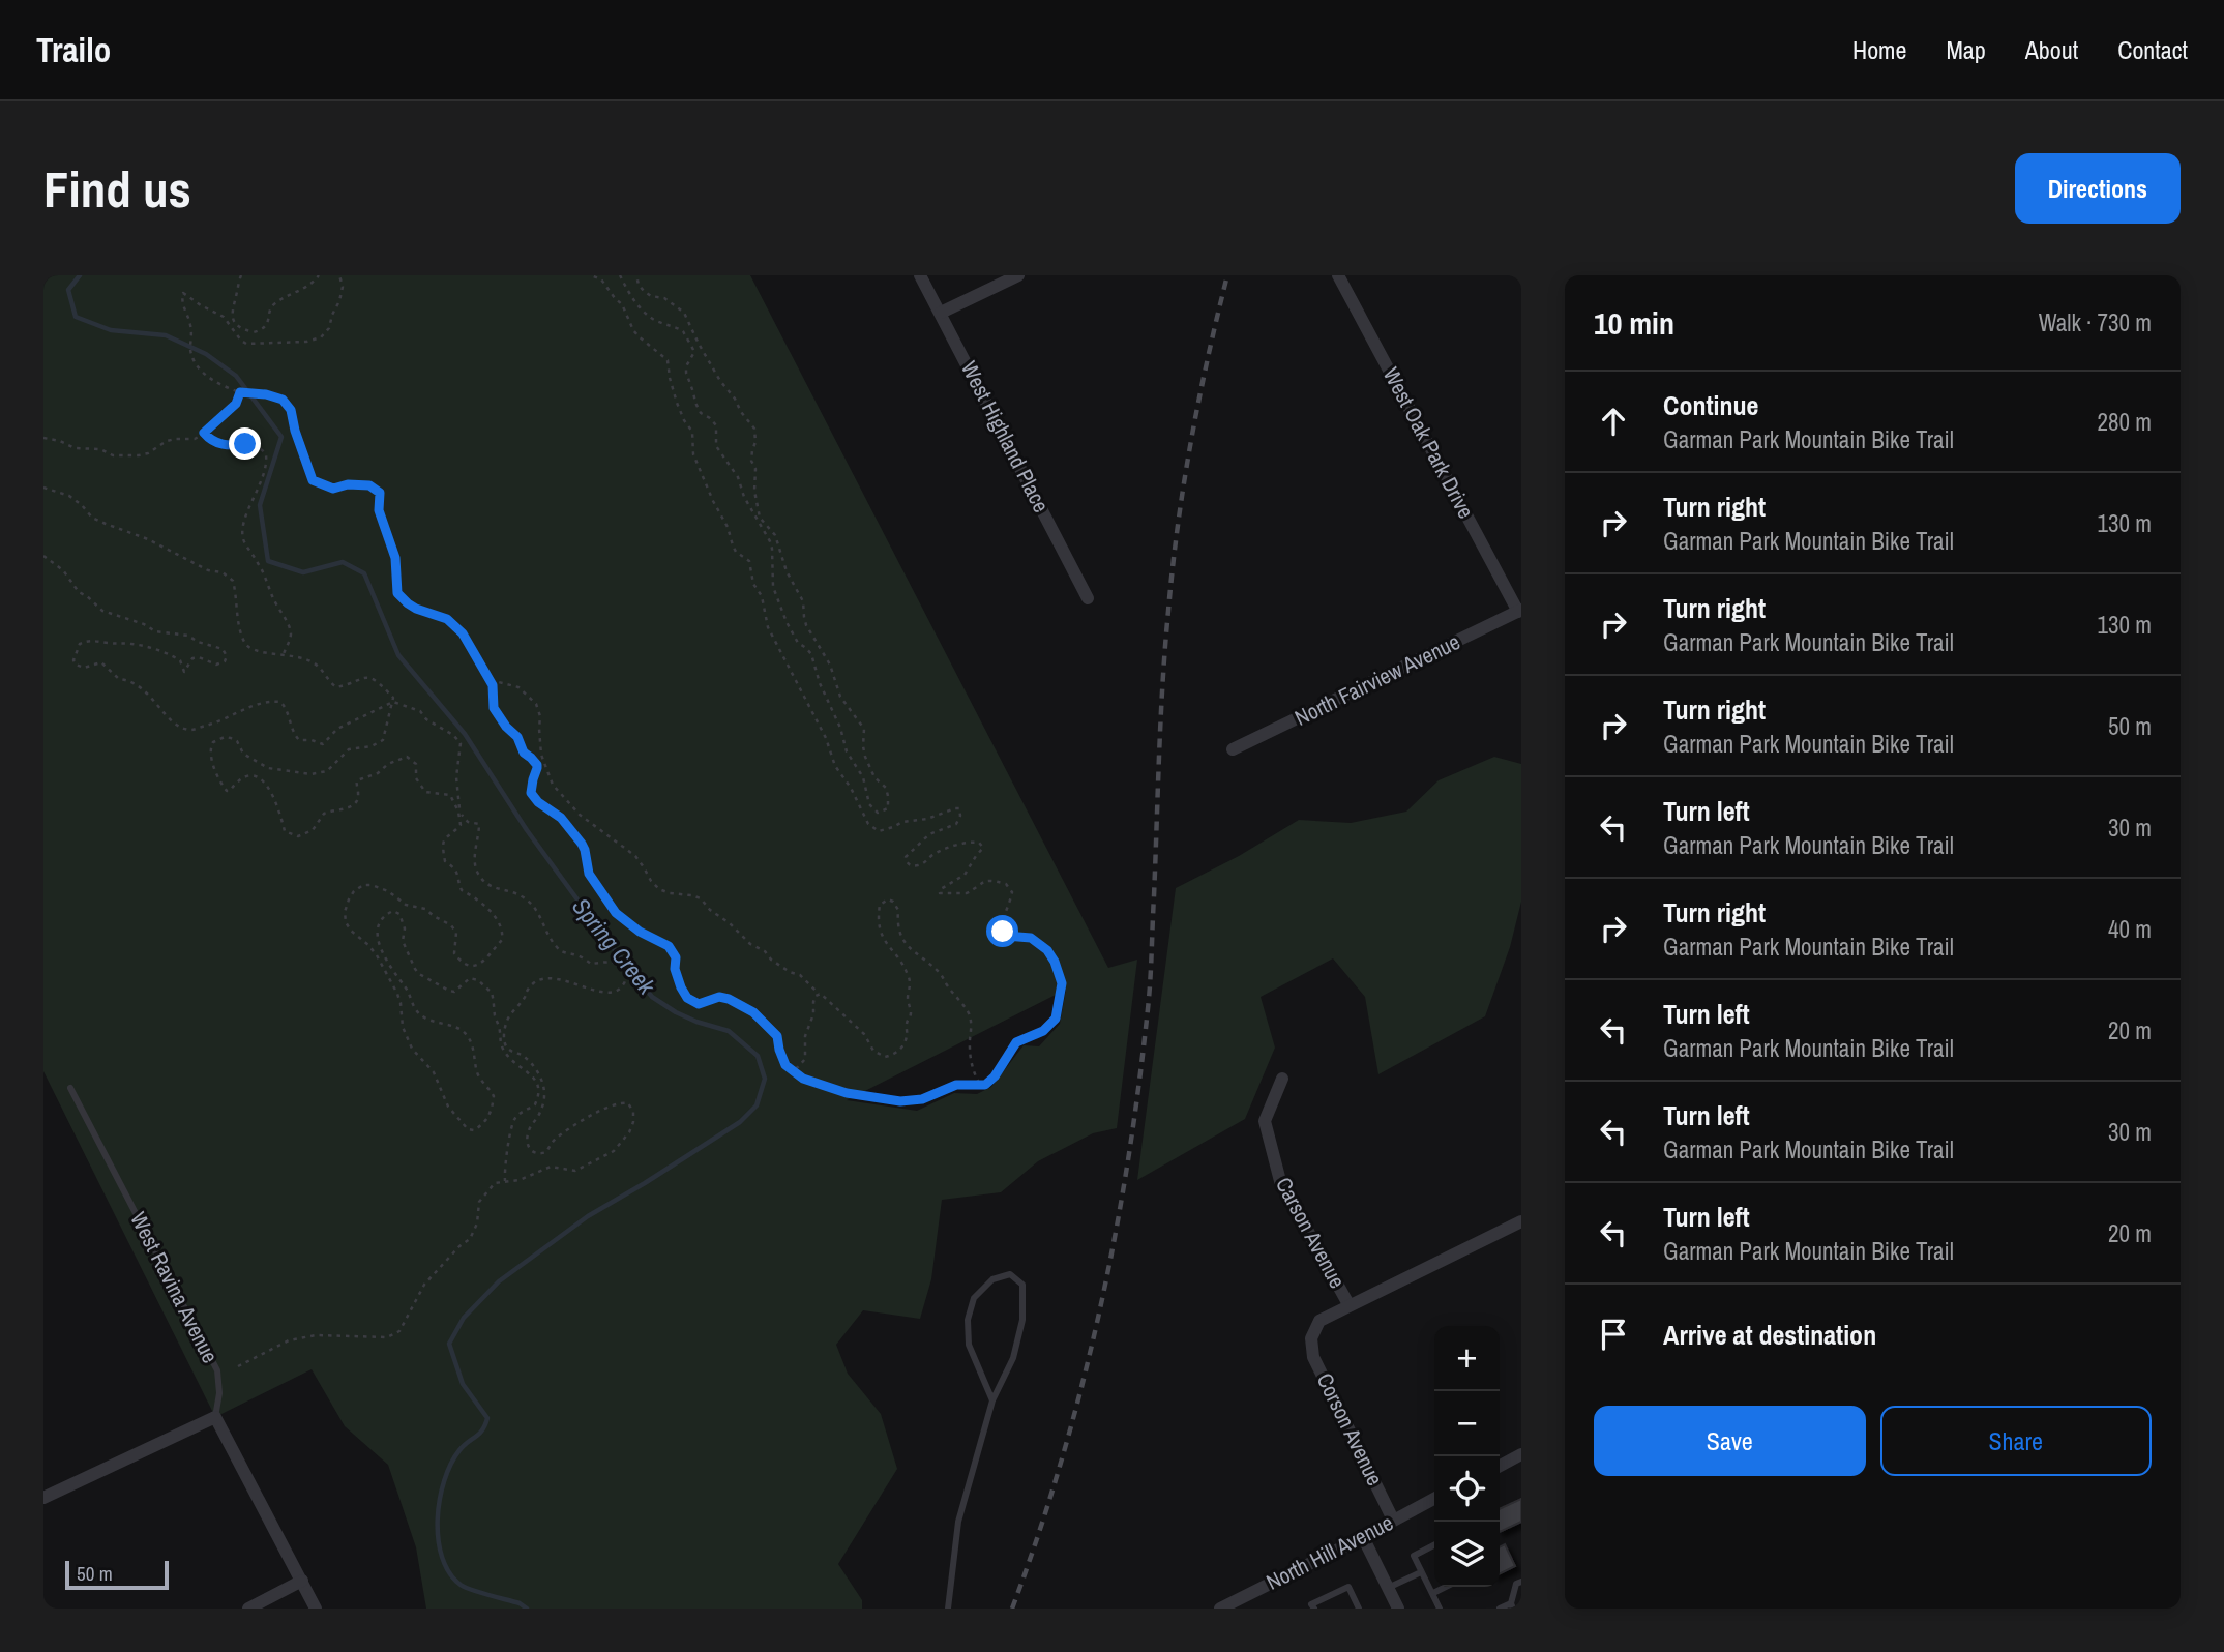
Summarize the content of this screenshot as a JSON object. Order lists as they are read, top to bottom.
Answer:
{
  "streets": {
    "street": [
      "West Highland Place",
      "West Oak Park Drive",
      "North Fairview Avenue",
      "Carson Avenue",
      "Corson Avenue",
      "North Hill Avenue"
    ],
    "lane": ["West Ravina Avenue"]
  },
  "crossings": [
    ["West Oak Park Drive", "North Fairview Avenue"],
    ["Carson Avenue", "Corson Avenue"],
    ["Corson Avenue", "North Hill Avenue"]
  ],
  "water": ["Spring Creek"],
  "scale_bar": "50 m",
  "page": {
    "header": "Trailo",
    "nav": [
      "Home",
      "Map",
      "About",
      "Contact"
    ],
    "buttons": [
      "Directions",
      ["Save", "Share"]
    ],
    "title": "Find us",
    "heading": ["10 min", "Walk · 730 m"],
    "list": [
      ["Continue", "Garman Park Mountain Bike Trail", "280 m"],
      ["Turn right", "Garman Park Mountain Bike Trail", "130 m"],
      ["Turn right", "Garman Park Mountain Bike Trail", "130 m"],
      ["Turn right", "Garman Park Mountain Bike Trail", "50 m"],
      ["Turn left", "Garman Park Mountain Bike Trail", "30 m"],
      ["Turn right", "Garman Park Mountain Bike Trail", "40 m"],
      ["Turn left", "Garman Park Mountain Bike Trail", "20 m"],
      ["Turn left", "Garman Park Mountain Bike Trail", "30 m"],
      ["Turn left", "Garman Park Mountain Bike Trail", "20 m"],
      "Arrive at destination"
    ],
    "map_buttons": ["+", "−"],
    "scale": "50 m"
  }
}
